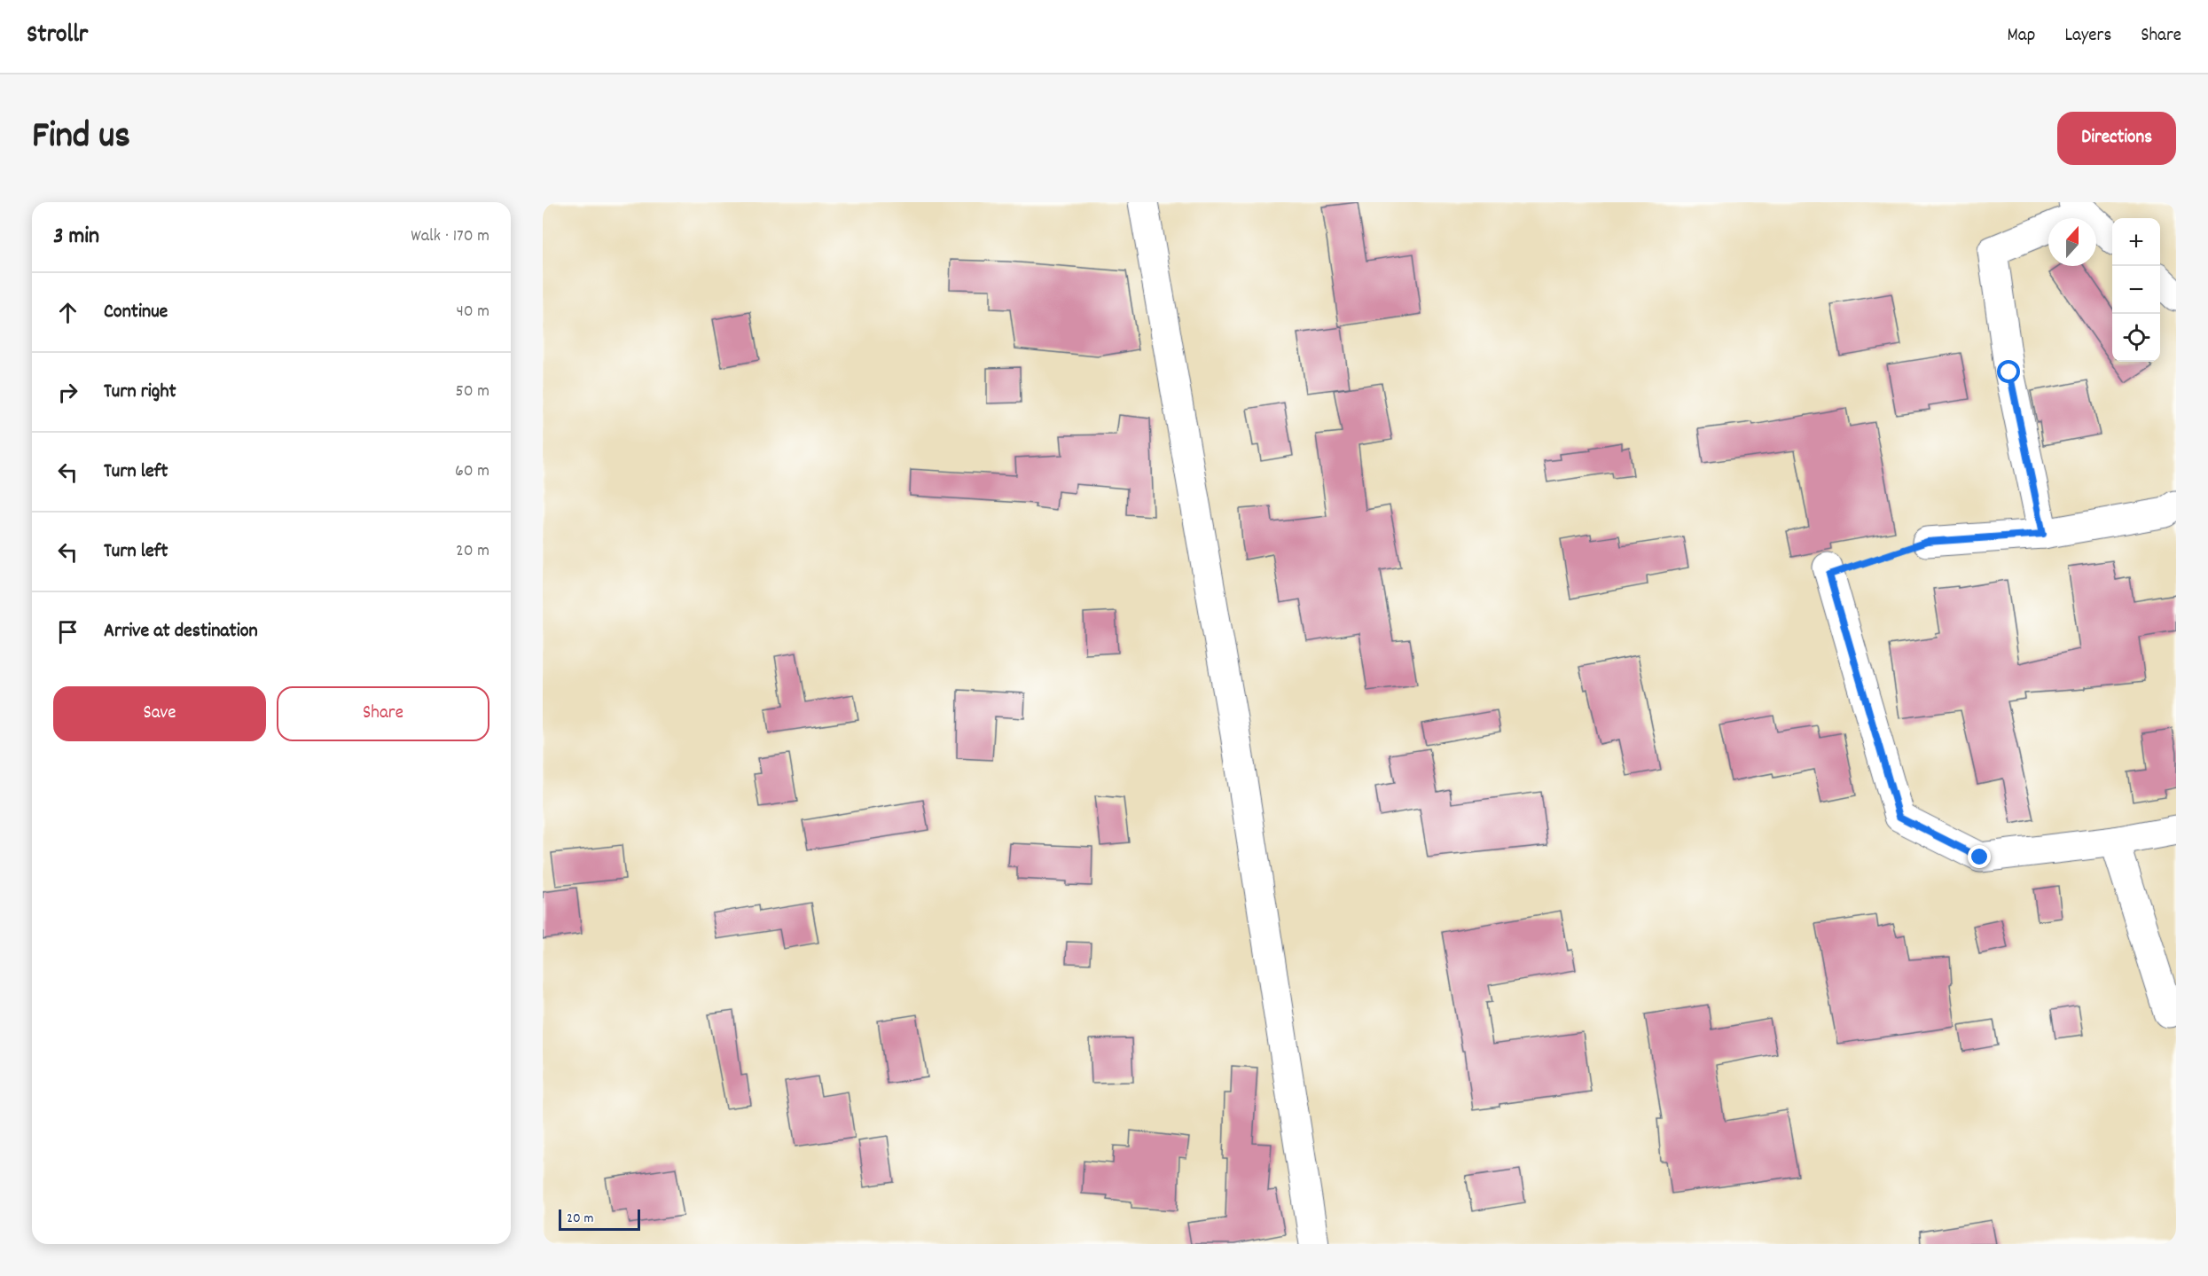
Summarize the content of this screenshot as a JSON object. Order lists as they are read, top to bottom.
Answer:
{
  "scale_bar": "20 m",
  "north": "top",
  "page": {
    "header": "Strollr",
    "nav": ["Map", "Layers", "Share"],
    "title": "Find us",
    "buttons": [
      "Directions",
      ["Save", "Share"]
    ],
    "heading": ["3 min", "Walk · 170 m"],
    "map_buttons": ["+", "−"],
    "list": [
      ["Continue", "40 m"],
      ["Turn right", "50 m"],
      ["Turn left", "60 m"],
      ["Turn left", "20 m"],
      "Arrive at destination"
    ],
    "scale": "20 m"
  }
}
